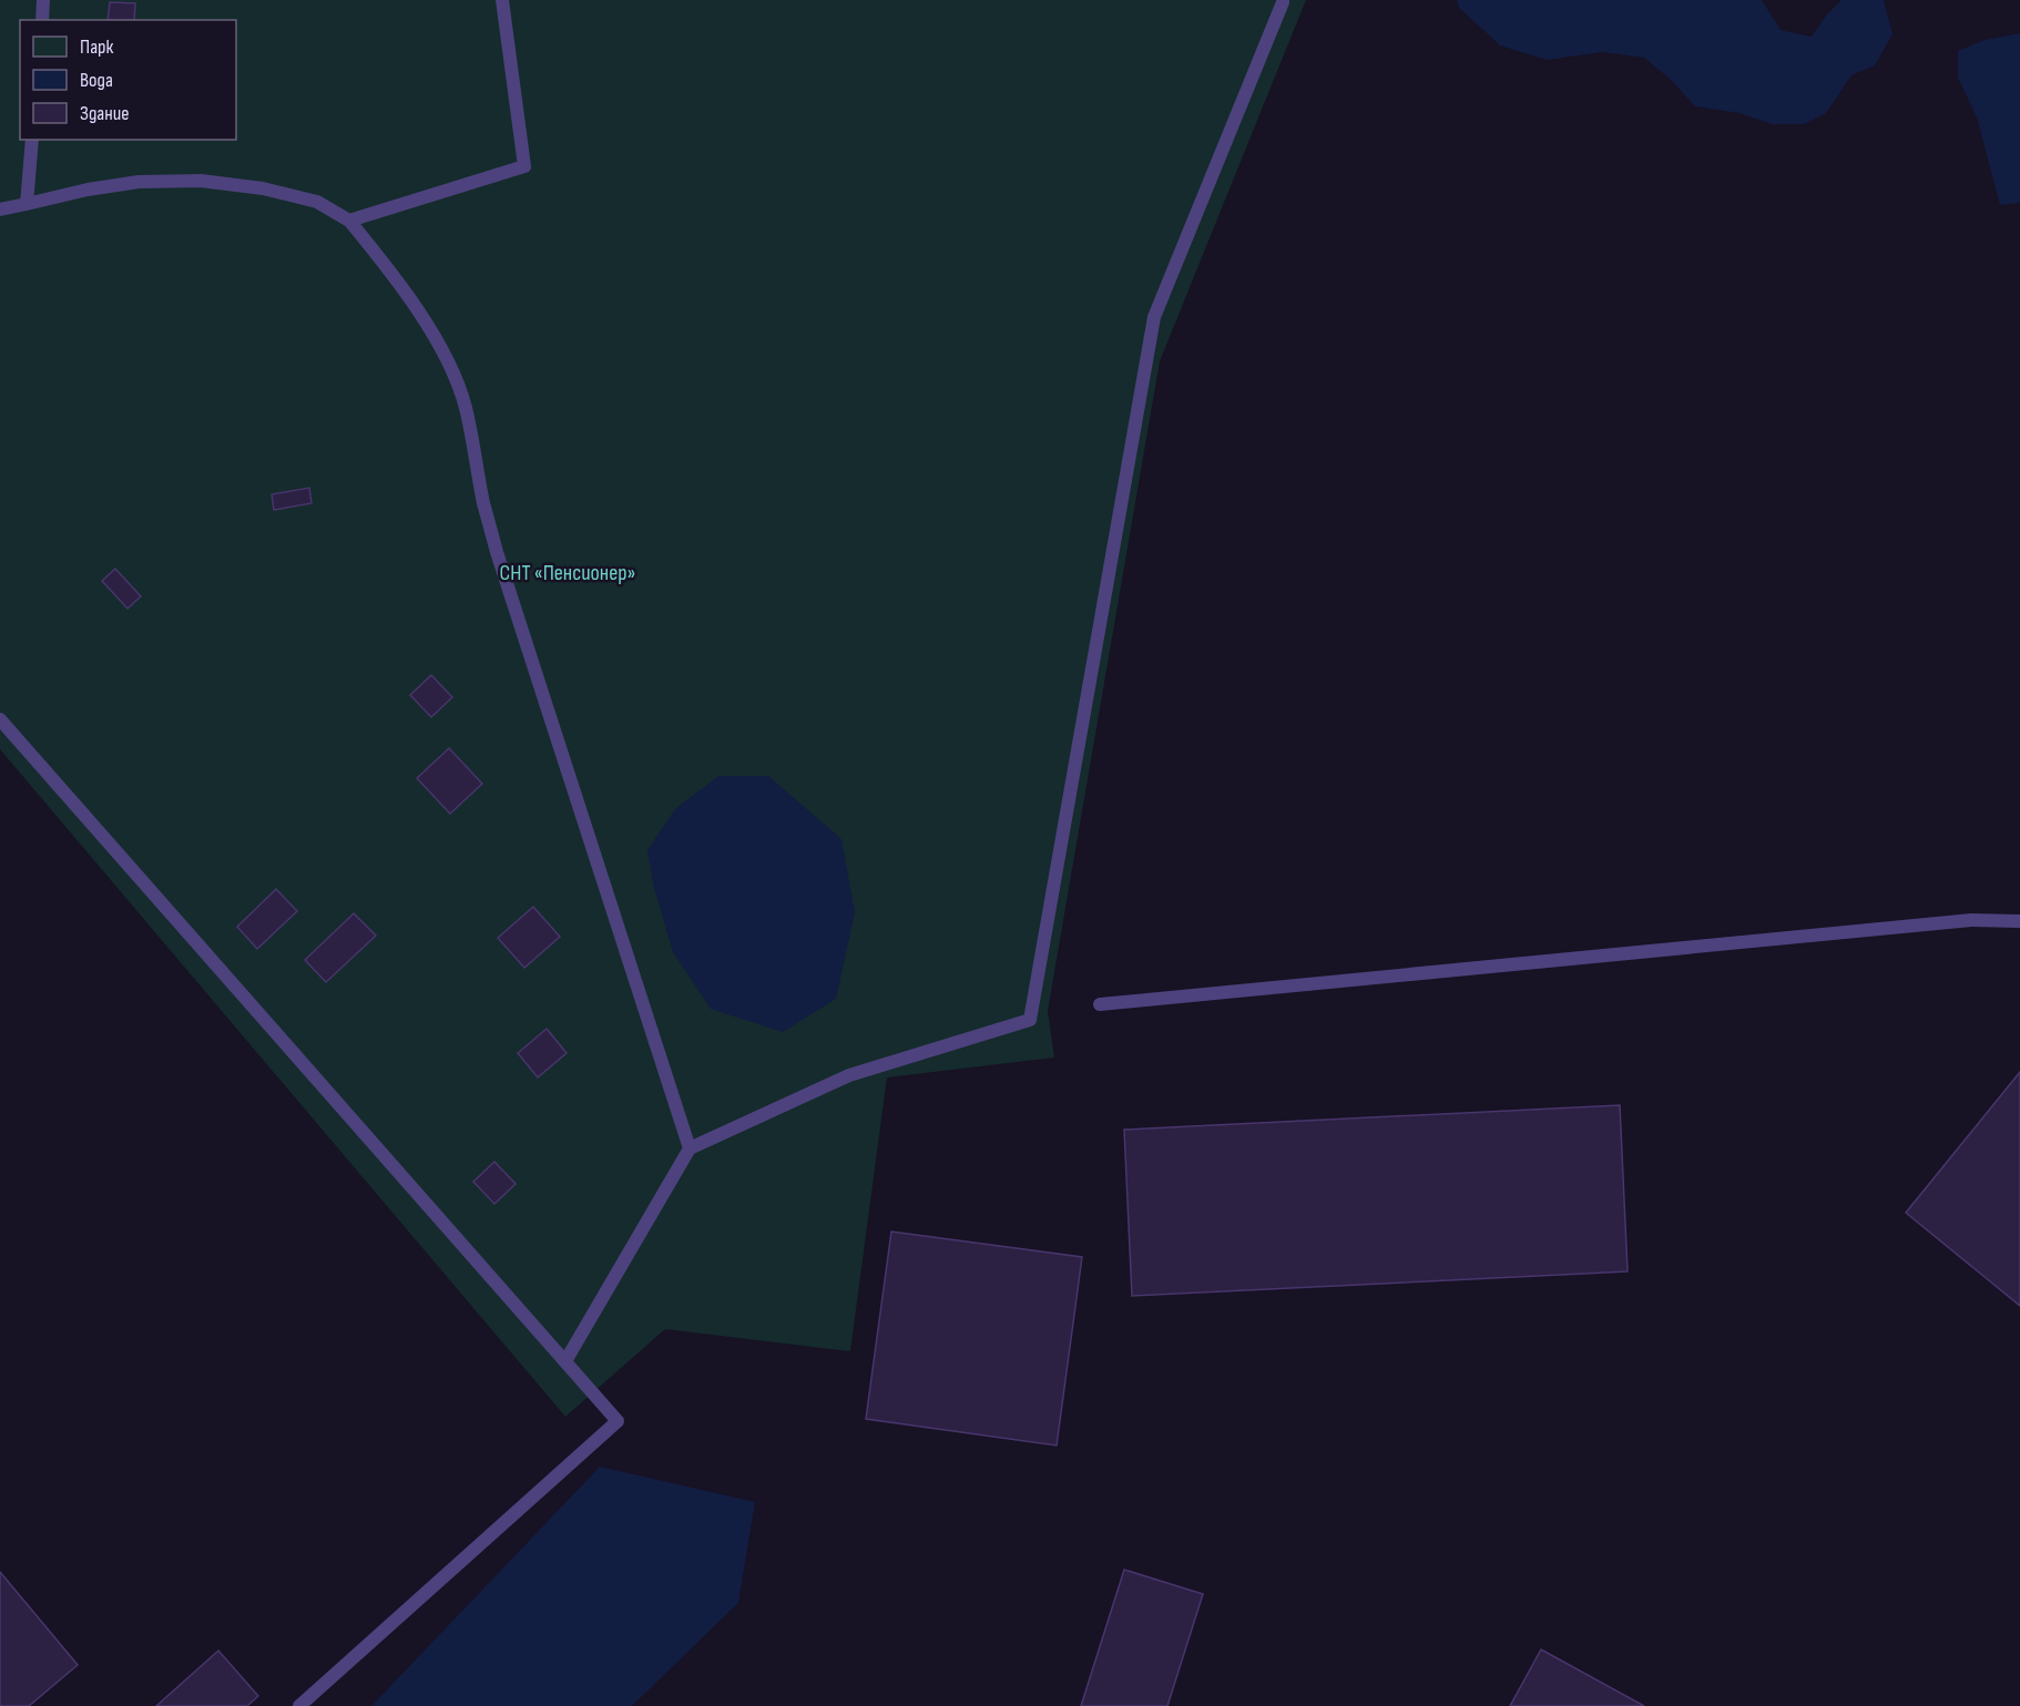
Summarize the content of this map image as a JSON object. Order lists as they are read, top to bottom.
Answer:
{
  "parks": ["СНТ «Пенсионер»"],
  "legend": ["Парк", "Вода", "Здание"]
}
